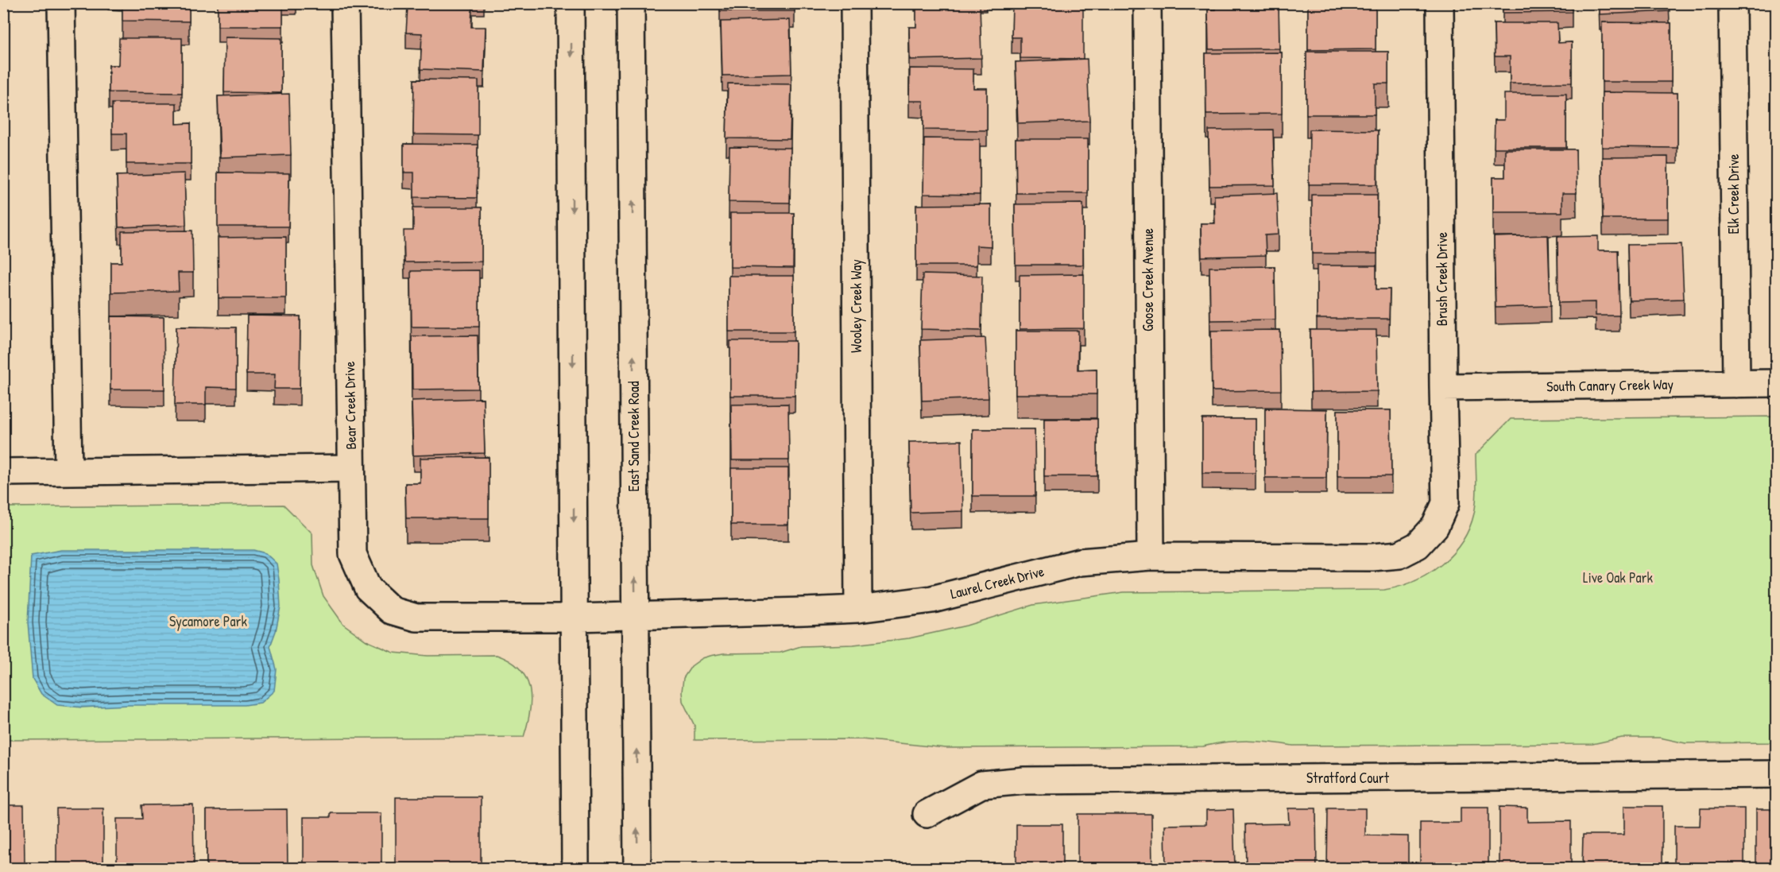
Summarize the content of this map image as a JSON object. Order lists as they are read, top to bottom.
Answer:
{
  "streets": {
    "street": [
      "Elk Creek Drive",
      "Brush Creek Drive",
      "Goose Creek Avenue",
      "Wooley Creek Way",
      "South Canary Creek Way",
      "Bear Creek Drive",
      "East Sand Creek Road",
      "Laurel Creek Drive",
      "Stratford Court"
    ]
  },
  "crossings": [
    ["Elk Creek Drive", "South Canary Creek Way"],
    ["Brush Creek Drive", "South Canary Creek Way"],
    ["Brush Creek Drive", "Laurel Creek Drive"],
    ["Goose Creek Avenue", "Laurel Creek Drive"],
    ["Wooley Creek Way", "Laurel Creek Drive"],
    ["Bear Creek Drive", "Laurel Creek Drive"],
    ["East Sand Creek Road", "Laurel Creek Drive"]
  ],
  "parks": ["Live Oak Park", "Sycamore Park"]
}
